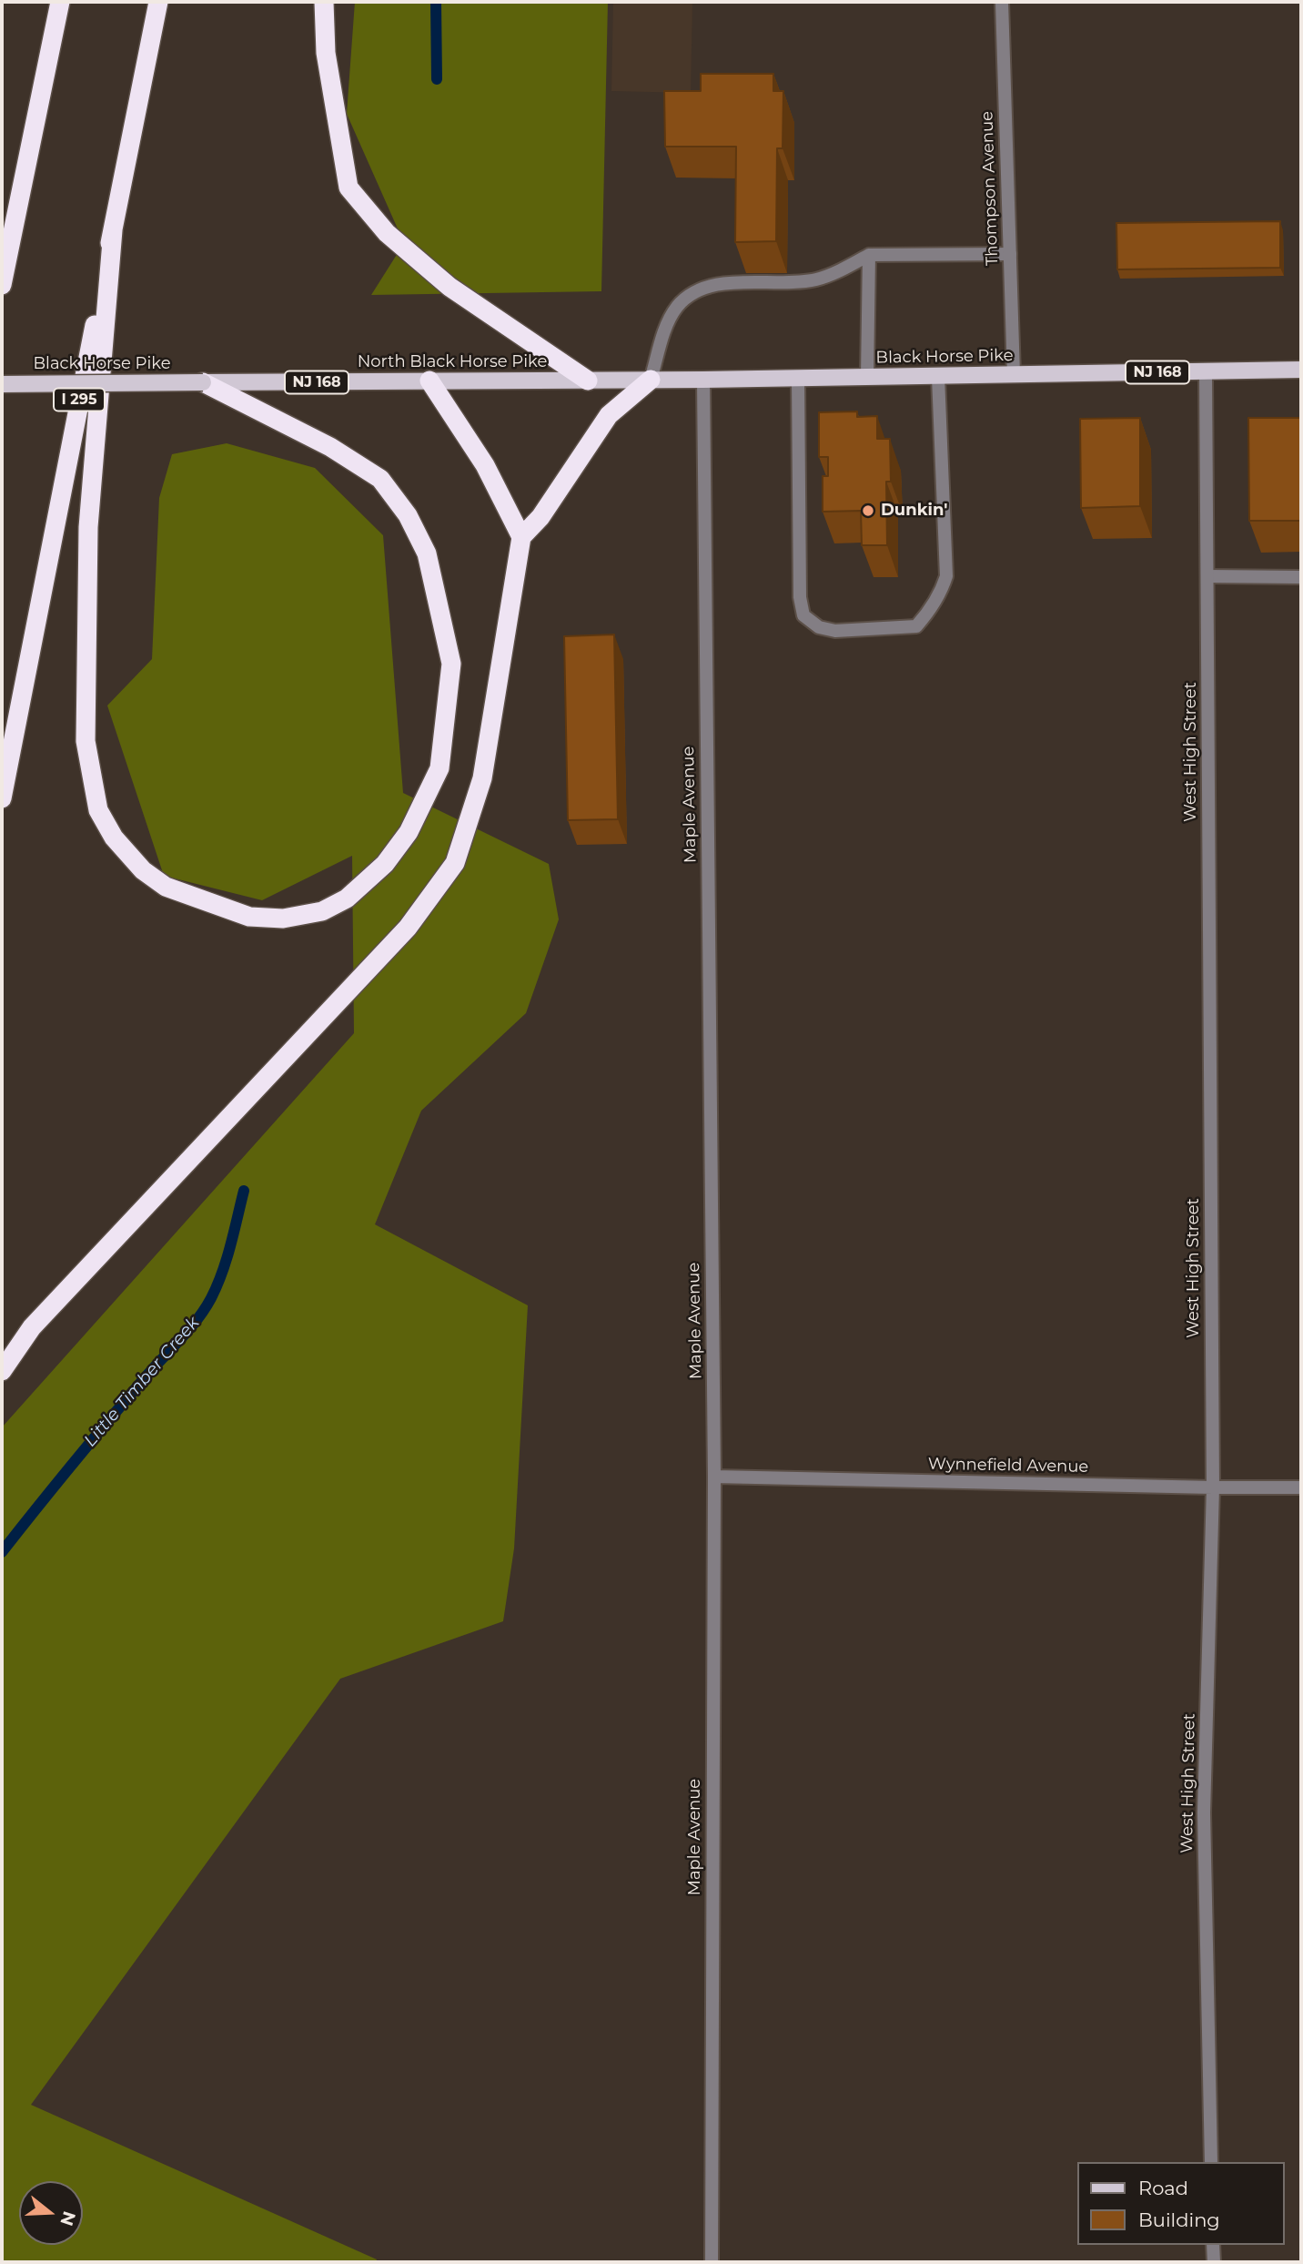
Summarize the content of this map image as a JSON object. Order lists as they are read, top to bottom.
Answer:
{
  "streets": {
    "highway": ["I 295"],
    "main road": ["Black Horse Pike", "North Black Horse Pike", "NJ 168"],
    "street": [
      "Thompson Avenue",
      "West High Street",
      "Maple Avenue",
      "Wynnefield Avenue"
    ]
  },
  "crossings": [
    ["Thompson Avenue", "Black Horse Pike"],
    ["Black Horse Pike", "North Black Horse Pike"],
    ["Black Horse Pike", "West High Street"],
    ["Black Horse Pike", "Maple Avenue"],
    ["West High Street", "Wynnefield Avenue"],
    ["Maple Avenue", "Wynnefield Avenue"]
  ],
  "water": ["Little Timber Creek"],
  "places": ["Dunkin'"],
  "legend": ["Road", "Building"],
  "north": "right"
}
